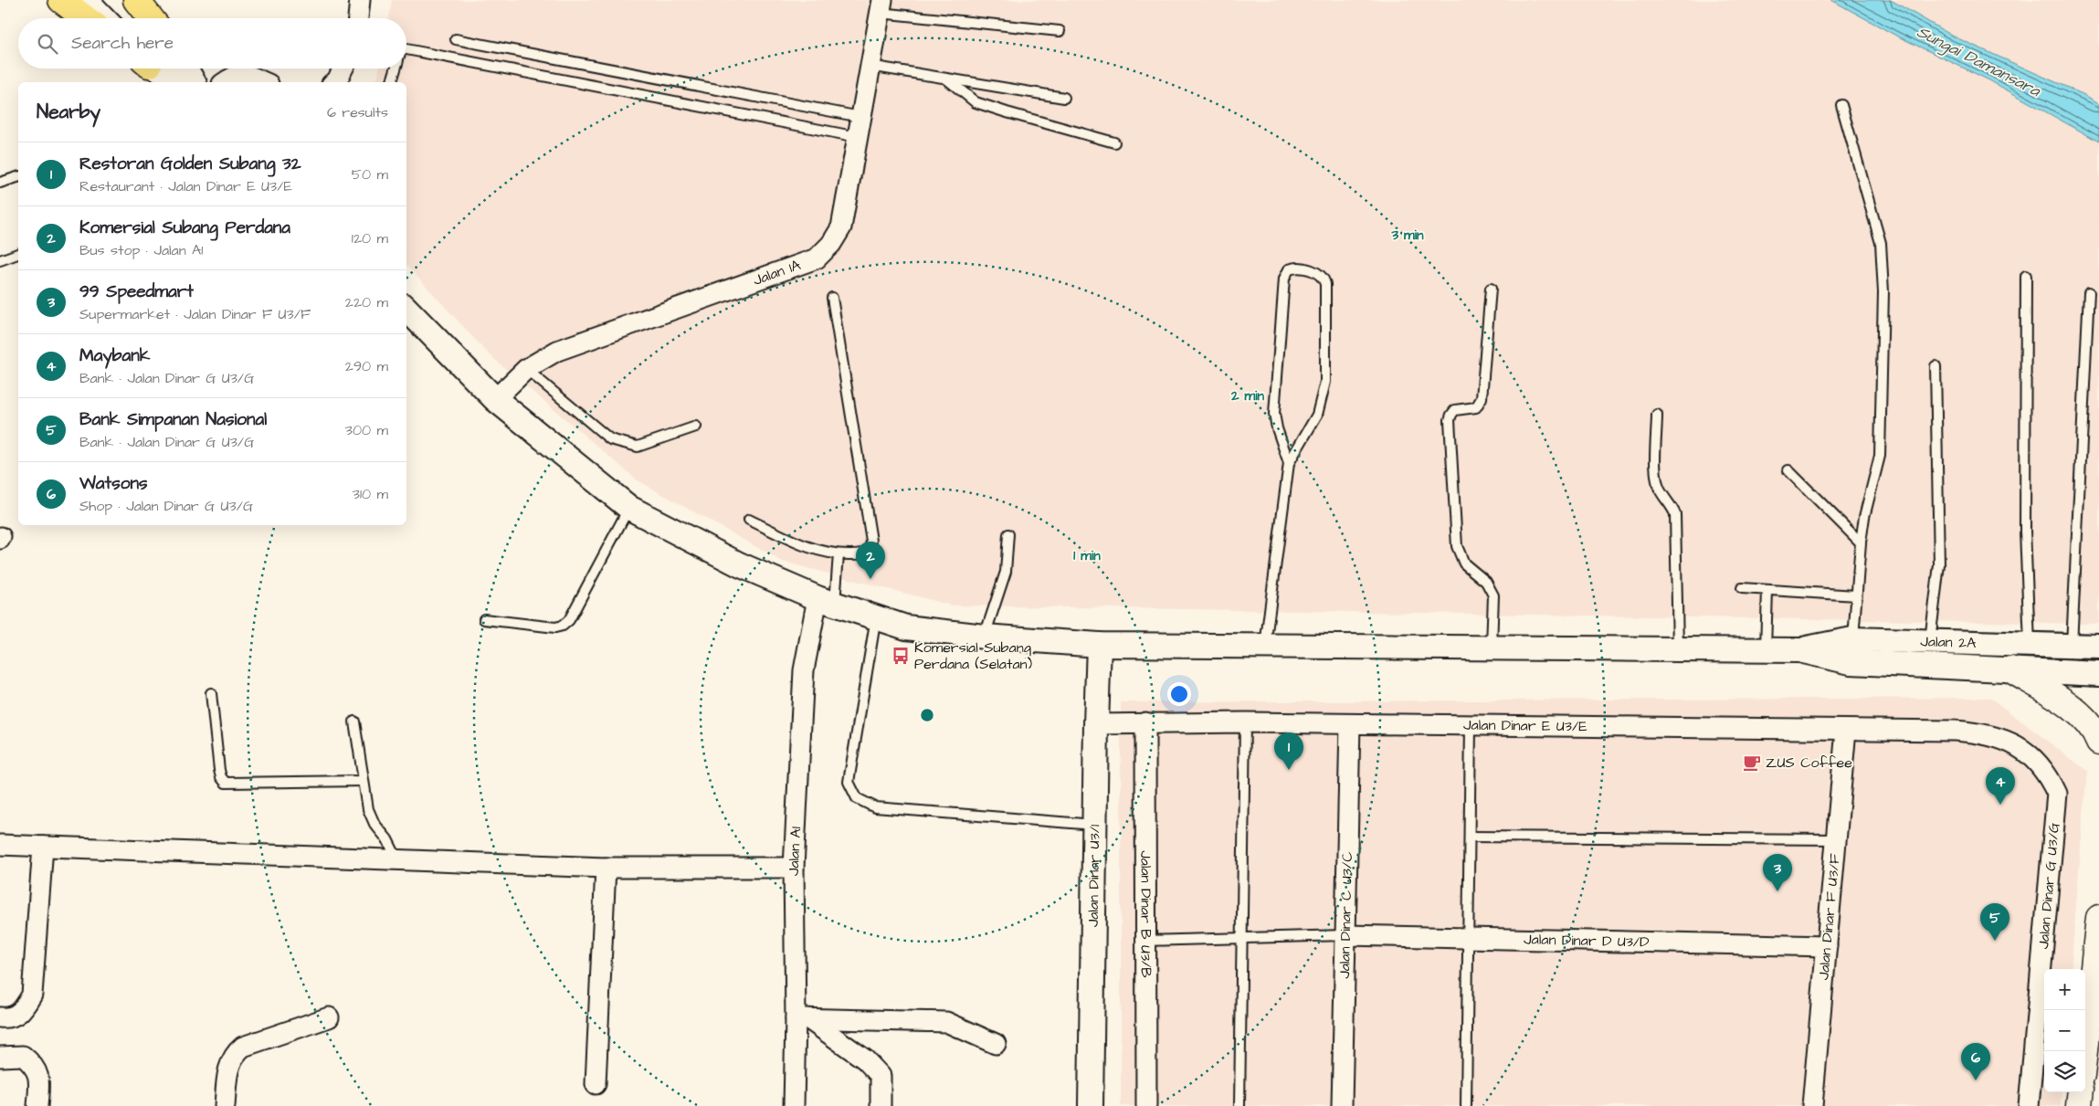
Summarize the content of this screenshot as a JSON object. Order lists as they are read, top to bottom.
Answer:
{
  "streets": {
    "street": [
      "Jalan 1A",
      "Jalan 2A",
      "Jalan Dinar E U3/E",
      "Jalan A1",
      "Jalan Dinar U3/1",
      "Jalan Dinar G U3/G",
      "Jalan Dinar B U3/B",
      "Jalan Dinar C U3/C",
      "Jalan Dinar F U3/F",
      "Jalan Dinar D U3/D"
    ]
  },
  "crossings": [
    ["Jalan Dinar E U3/E", "Jalan Dinar U3/1"],
    ["Jalan Dinar E U3/E", "Jalan Dinar G U3/G"],
    ["Jalan Dinar E U3/E", "Jalan Dinar B U3/B"],
    ["Jalan Dinar E U3/E", "Jalan Dinar C U3/C"],
    ["Jalan Dinar E U3/E", "Jalan Dinar F U3/F"],
    ["Jalan Dinar C U3/C", "Jalan Dinar D U3/D"],
    ["Jalan Dinar F U3/F", "Jalan Dinar D U3/D"]
  ],
  "water": ["Sungai Damansara"],
  "places": {
    "bus stop": ["Komersial Subang Perdana (Selatan)"],
    "cafe": ["ZUS Coffee"]
  },
  "page": {
    "search": "Search here",
    "heading": ["Nearby", "6 results"],
    "list": [
      {
        "mark": "1",
        "name": "Restoran Golden Subang 32",
        "note": "Restaurant · Jalan Dinar E U3/E",
        "value": "50 m"
      },
      {
        "mark": "2",
        "name": "Komersial Subang Perdana",
        "note": "Bus stop · Jalan A1",
        "value": "120 m"
      },
      {
        "mark": "3",
        "name": "99 Speedmart",
        "note": "Supermarket · Jalan Dinar F U3/F",
        "value": "220 m"
      },
      {
        "mark": "4",
        "name": "Maybank",
        "note": "Bank · Jalan Dinar G U3/G",
        "value": "290 m"
      },
      {
        "mark": "5",
        "name": "Bank Simpanan Nasional",
        "note": "Bank · Jalan Dinar G U3/G",
        "value": "300 m"
      },
      {
        "mark": "6",
        "name": "Watsons",
        "note": "Shop · Jalan Dinar G U3/G",
        "value": "310 m"
      }
    ],
    "pins": [
      "2",
      "1",
      "4",
      "3",
      "5",
      "6"
    ],
    "map_buttons": ["+", "−"]
  },
  "rings": ["3 min", "2 min", "1 min"]
}
